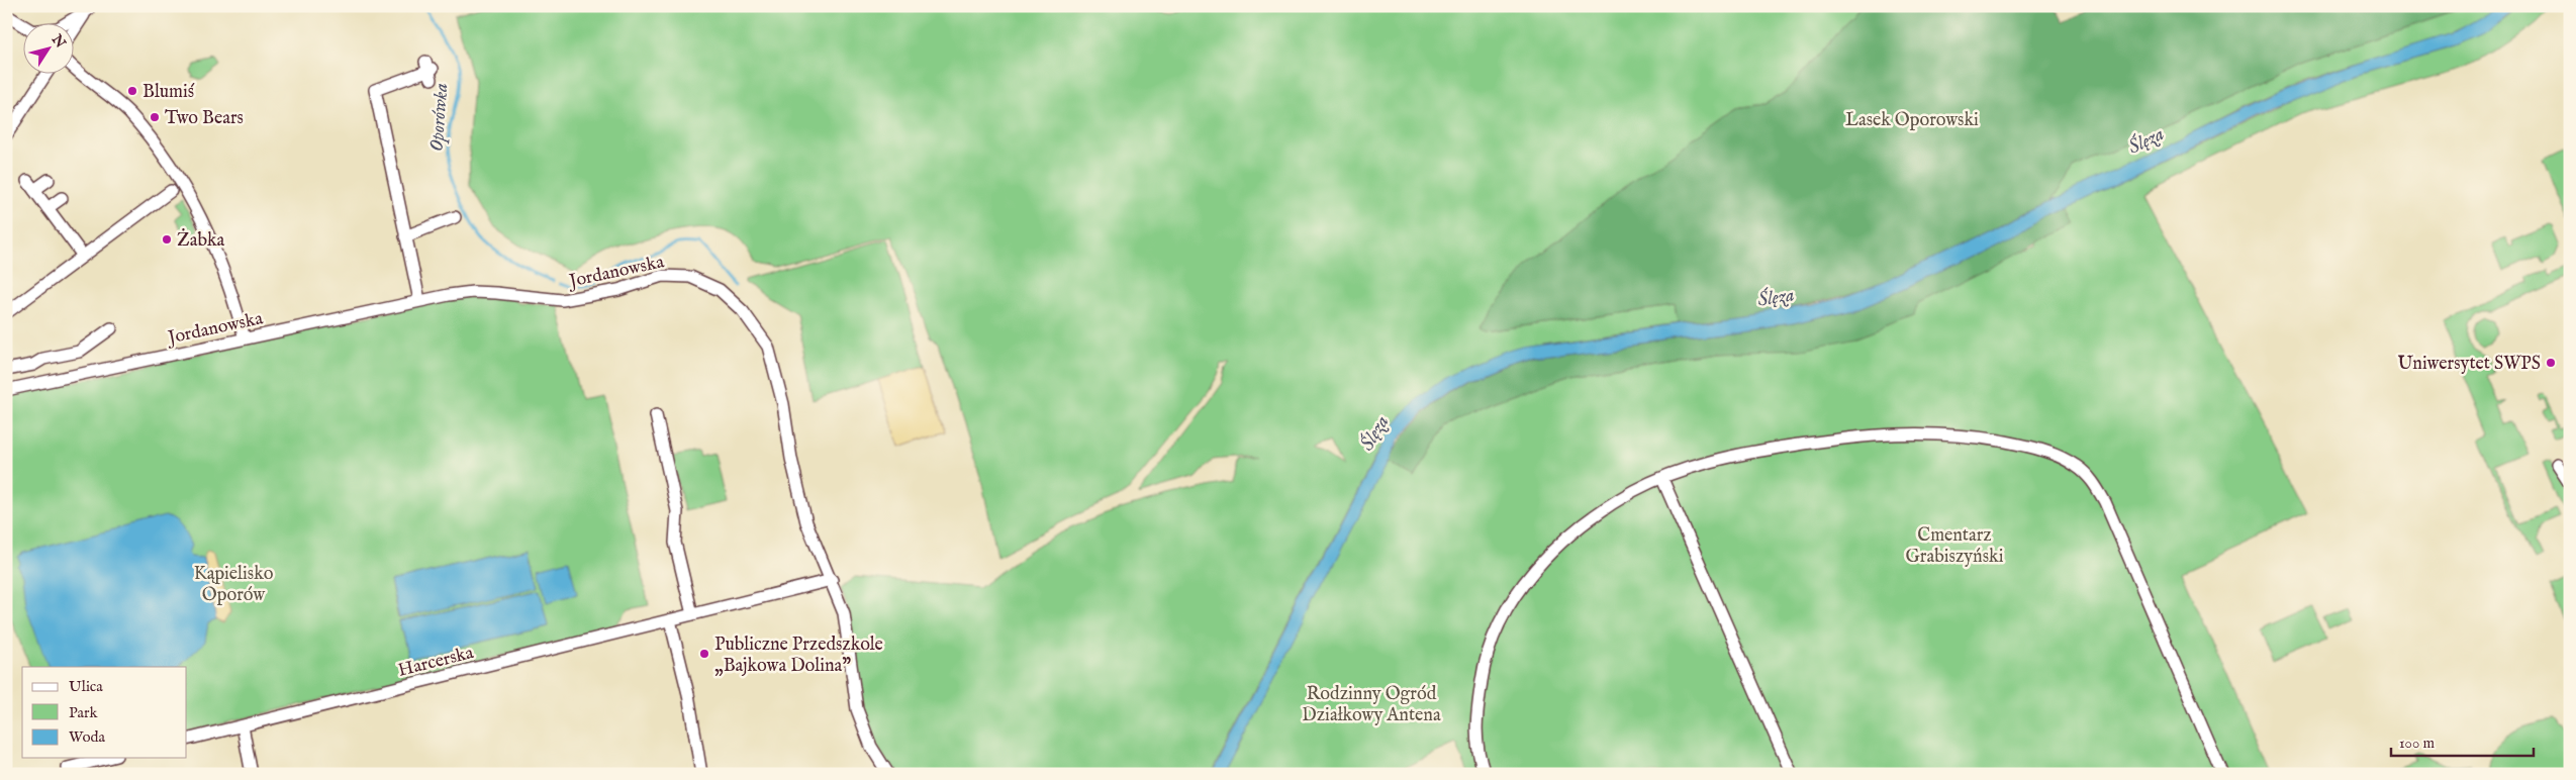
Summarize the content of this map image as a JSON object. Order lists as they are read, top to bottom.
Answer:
{
  "streets": {
    "street": ["Jordanowska", "Harcerska"]
  },
  "crossings": [
    ["Jordanowska", "Harcerska"]
  ],
  "water": ["Oporówka", "Ślęza"],
  "parks": [
    "Lasek Oporowski",
    "Cmentarz Grabiszyński",
    "Kąpielisko Oporów",
    "Rodzinny Ogród Działkowy Antena"
  ],
  "places": [
    "Blumiś",
    "Two Bears",
    "Żabka",
    "Uniwersytet SWPS",
    "Publiczne Przedszkole „Bajkowa Dolina”"
  ],
  "legend": ["Ulica", "Park", "Woda"],
  "scale_bar": "100 m",
  "north": "top right"
}
